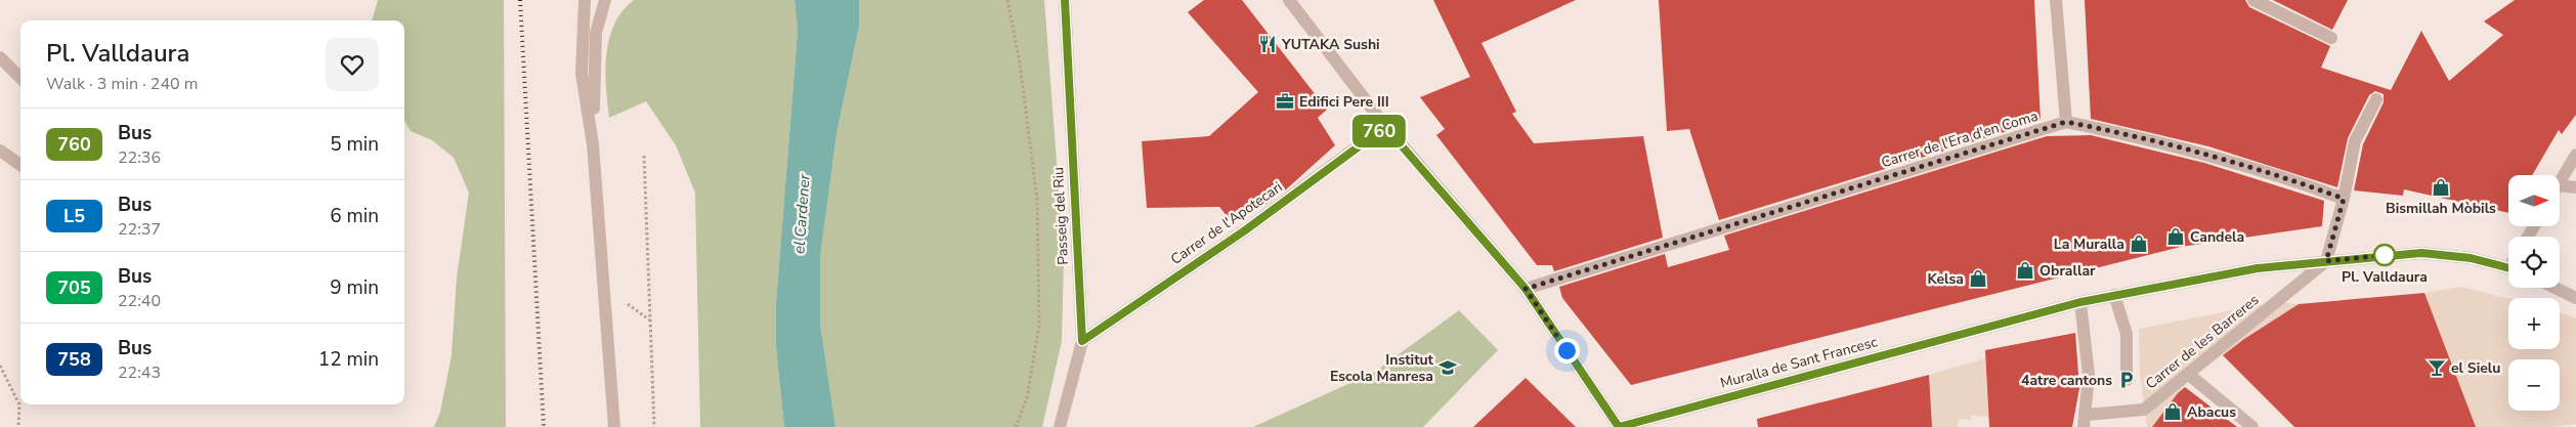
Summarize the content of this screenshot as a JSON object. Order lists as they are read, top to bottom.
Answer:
{
  "streets": {
    "street": [
      "Carrer de l'Era d'en Coma",
      "Passeig del Riu",
      "Carrer de l'Apotecari",
      "Carrer de les Barreres",
      "Muralla de Sant Francesc"
    ]
  },
  "crossings": [
    ["Carrer de l'Era d'en Coma", "Muralla de Sant Francesc"],
    ["Passeig del Riu", "Carrer de l'Apotecari"],
    ["Carrer de l'Apotecari", "Muralla de Sant Francesc"],
    ["Carrer de les Barreres", "Muralla de Sant Francesc"]
  ],
  "water": ["el Cardener"],
  "places": {
    "restaurant": ["YUTAKA Sushi"],
    "office": ["Edifici Pere III"],
    "shop": [
      "Bismillah Mòbils",
      "Candela",
      "La Muralla",
      "Obrallar",
      "Kelsa",
      "Abacus"
    ],
    "other": ["Pl. Valldaura"],
    "school or university": ["Institut Escola Manresa"],
    "bar": ["el Sielu"],
    "parking": ["4atre cantons"]
  },
  "lines": ["bus line 760"],
  "north": "right",
  "page": {
    "on_map": "760",
    "heading": ["Pl. Valldaura", "Walk · 3 min · 240 m"],
    "list": [
      {
        "mark": "760",
        "name": "Bus",
        "note": "22:36",
        "value": "5 min"
      },
      {
        "mark": "L5",
        "name": "Bus",
        "note": "22:37",
        "value": "6 min"
      },
      {
        "mark": "705",
        "name": "Bus",
        "note": "22:40",
        "value": "9 min"
      },
      {
        "mark": "758",
        "name": "Bus",
        "note": "22:43",
        "value": "12 min"
      }
    ],
    "map_buttons": ["+", "−"]
  }
}
